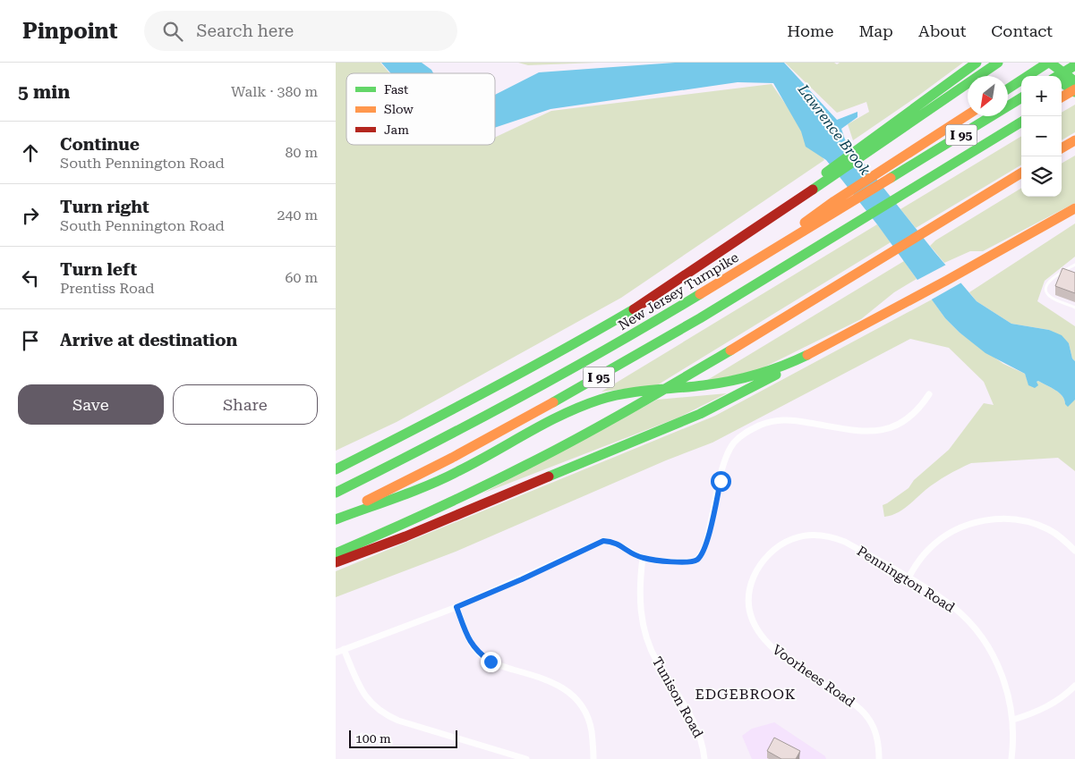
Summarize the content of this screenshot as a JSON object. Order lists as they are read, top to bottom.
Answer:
{
  "streets": {
    "highway": ["I 95", "New Jersey Turnpike"],
    "street": ["Pennington Road", "Voorhees Road", "Tunison Road"]
  },
  "crossings": [
    ["Pennington Road", "Voorhees Road"]
  ],
  "districts": ["EDGEBROOK"],
  "water": ["Lawrence Brook"],
  "legend": ["Fast", "Slow", "Jam"],
  "scale_bar": "100 m",
  "north": "bottom left",
  "page": {
    "header": "Pinpoint",
    "search": "Search here",
    "nav": [
      "Home",
      "Map",
      "About",
      "Contact"
    ],
    "heading": ["5 min", "Walk · 380 m"],
    "map_buttons": ["+", "−"],
    "list": [
      ["Continue", "South Pennington Road", "80 m"],
      ["Turn right", "South Pennington Road", "240 m"],
      ["Turn left", "Prentiss Road", "60 m"],
      "Arrive at destination"
    ],
    "buttons": ["Save", "Share"],
    "scale": "100 m"
  }
}
